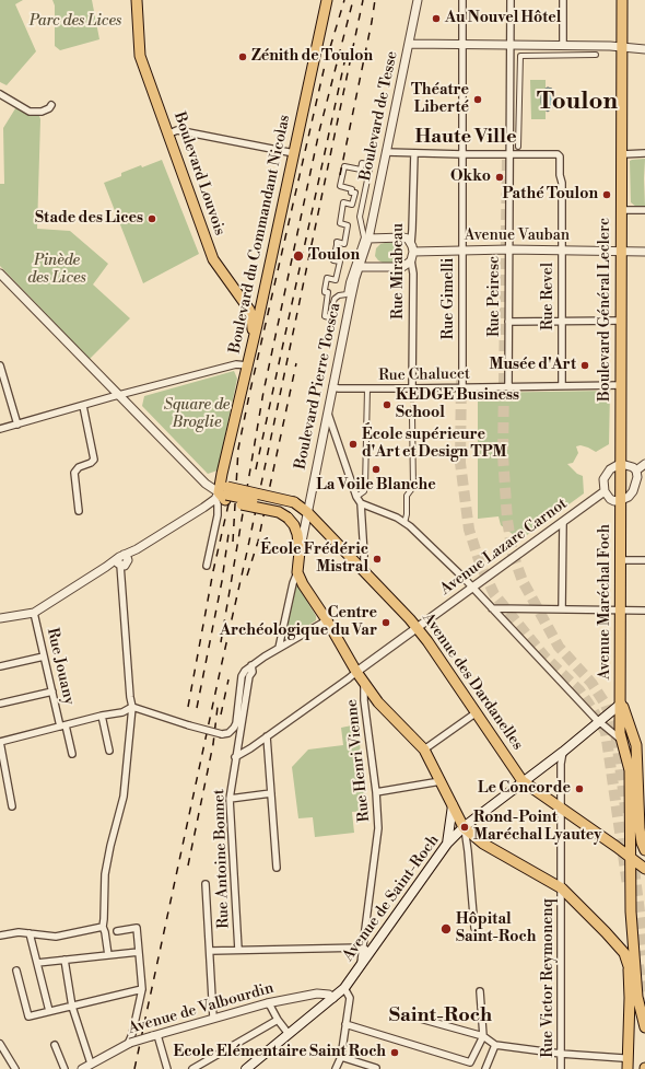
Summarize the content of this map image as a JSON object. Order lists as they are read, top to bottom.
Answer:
{
  "streets": {
    "main road": [
      "Boulevard Louvois",
      "Boulevard du Commandant Nicolas",
      "Boulevard Général Leclerc",
      "Avenue Maréchal Foch",
      "Avenue des Dardanelles",
      "Avenue de Saint-Roch"
    ],
    "street": [
      "Boulevard de Tesse",
      "Avenue Vauban",
      "Rue Mirabeau",
      "Rue Peiresc",
      "Rue Revel",
      "Rue Gimelli",
      "Rue Chalucet",
      "Boulevard Pierre Toesca",
      "Avenue Lazare Carnot",
      "Rue Jouany",
      "Rue Henri Vienne",
      "Rue Antoine Bonnet",
      "Rue Victor Reymonenq",
      "Avenue de Valbourdin"
    ]
  },
  "crossings": [
    ["Boulevard de Tesse", "Boulevard Pierre Toesca"],
    ["Boulevard Louvois", "Boulevard du Commandant Nicolas"],
    ["Avenue Vauban", "Rue Mirabeau"],
    ["Avenue Vauban", "Rue Peiresc"],
    ["Avenue Vauban", "Rue Revel"],
    ["Avenue Vauban", "Rue Gimelli"],
    ["Avenue Vauban", "Boulevard Général Leclerc"],
    ["Rue Mirabeau", "Rue Chalucet"],
    ["Rue Peiresc", "Rue Revel"],
    ["Rue Peiresc", "Rue Chalucet"],
    ["Rue Revel", "Rue Chalucet"],
    ["Rue Gimelli", "Rue Chalucet"],
    ["Boulevard Général Leclerc", "Rue Chalucet"],
    ["Boulevard Général Leclerc", "Avenue Maréchal Foch"],
    ["Rue Chalucet", "Boulevard Pierre Toesca"],
    ["Boulevard Pierre Toesca", "Avenue des Dardanelles"],
    ["Avenue Lazare Carnot", "Avenue des Dardanelles"],
    ["Avenue Maréchal Foch", "Avenue des Dardanelles"],
    ["Avenue Maréchal Foch", "Avenue de Saint-Roch"],
    ["Avenue des Dardanelles", "Avenue de Saint-Roch"],
    ["Avenue des Dardanelles", "Rue Victor Reymonenq"],
    ["Rue Henri Vienne", "Avenue de Saint-Roch"],
    ["Avenue de Saint-Roch", "Rue Victor Reymonenq"],
    ["Avenue de Saint-Roch", "Avenue de Valbourdin"]
  ],
  "districts": ["Toulon", "Haute Ville", "Saint-Roch"],
  "parks": ["Parc des Lices", "Pinède des Lices", "Square de Broglie"],
  "places": [
    "Au Nouvel Hôtel",
    "Zénith de Toulon",
    "Théatre Liberté",
    "Okko",
    "Pathé Toulon",
    "Stade des Lices",
    "Toulon",
    "Musée d'Art",
    "KEDGE Business School",
    "École supérieure d'Art et Design TPM",
    "La Voile Blanche",
    "École Frédéric Mistral",
    "Centre Archéologique du Var",
    "Le Concorde",
    "Rond-Point Maréchal Lyautey",
    "Hôpital Saint-Roch",
    "Ecole Elémentaire Saint Roch"
  ]
}
